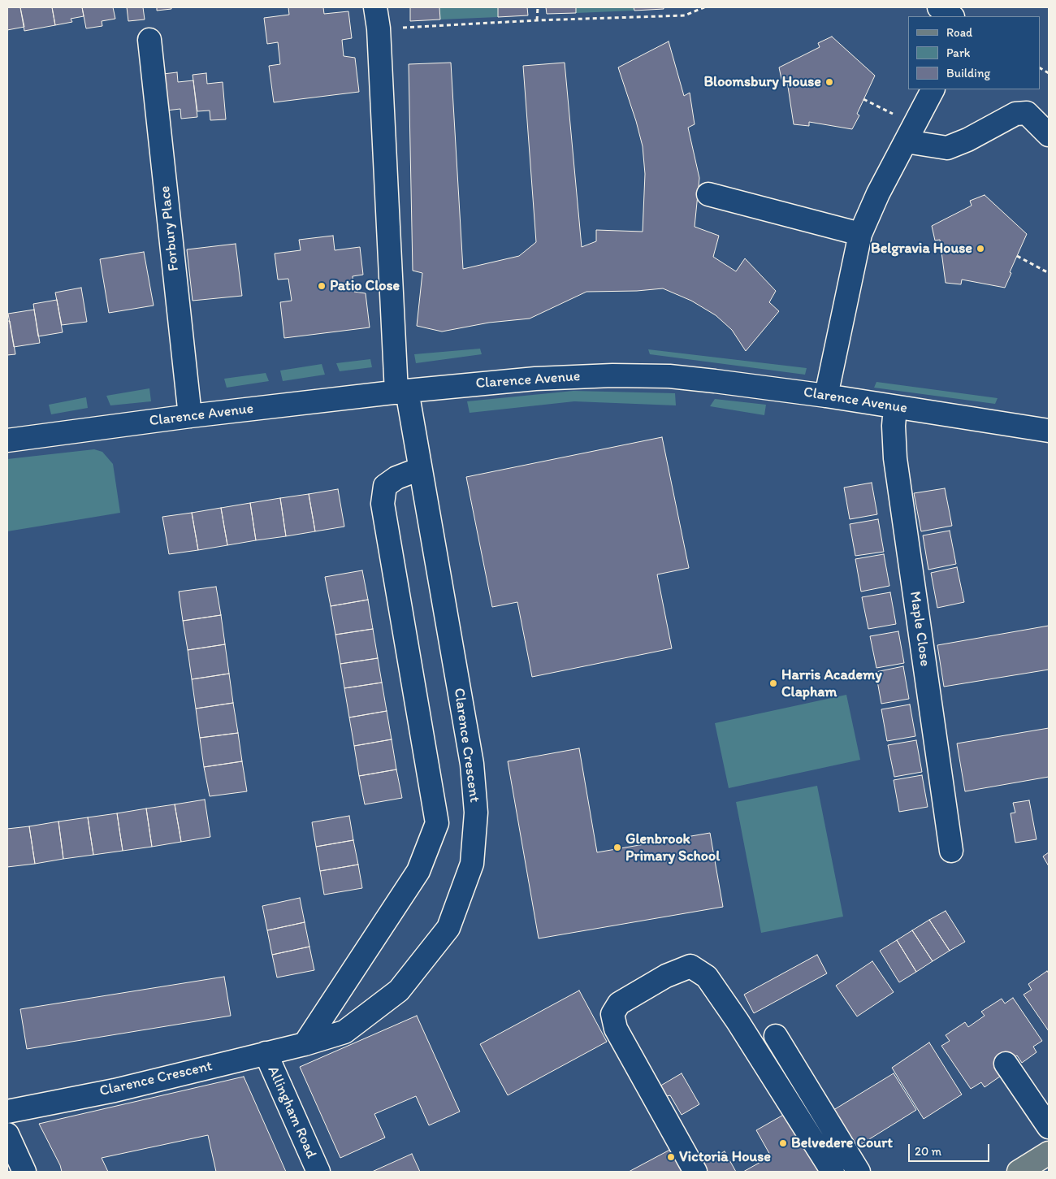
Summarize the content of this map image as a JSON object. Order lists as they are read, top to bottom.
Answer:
{
  "streets": {
    "street": [
      "Forbury Place",
      "Clarence Avenue",
      "Maple Close",
      "Clarence Crescent",
      "Allingham Road"
    ]
  },
  "crossings": [
    ["Forbury Place", "Clarence Avenue"],
    ["Clarence Avenue", "Maple Close"],
    ["Clarence Avenue", "Clarence Crescent"],
    ["Clarence Crescent", "Allingham Road"]
  ],
  "places": [
    "Bloomsbury House",
    "Belgravia House",
    "Patio Close",
    "Harris Academy Clapham",
    "Glenbrook Primary School",
    "Belvedere Court",
    "Victoria House"
  ],
  "legend": ["Road", "Park", "Building"],
  "scale_bar": "20 m"
}
